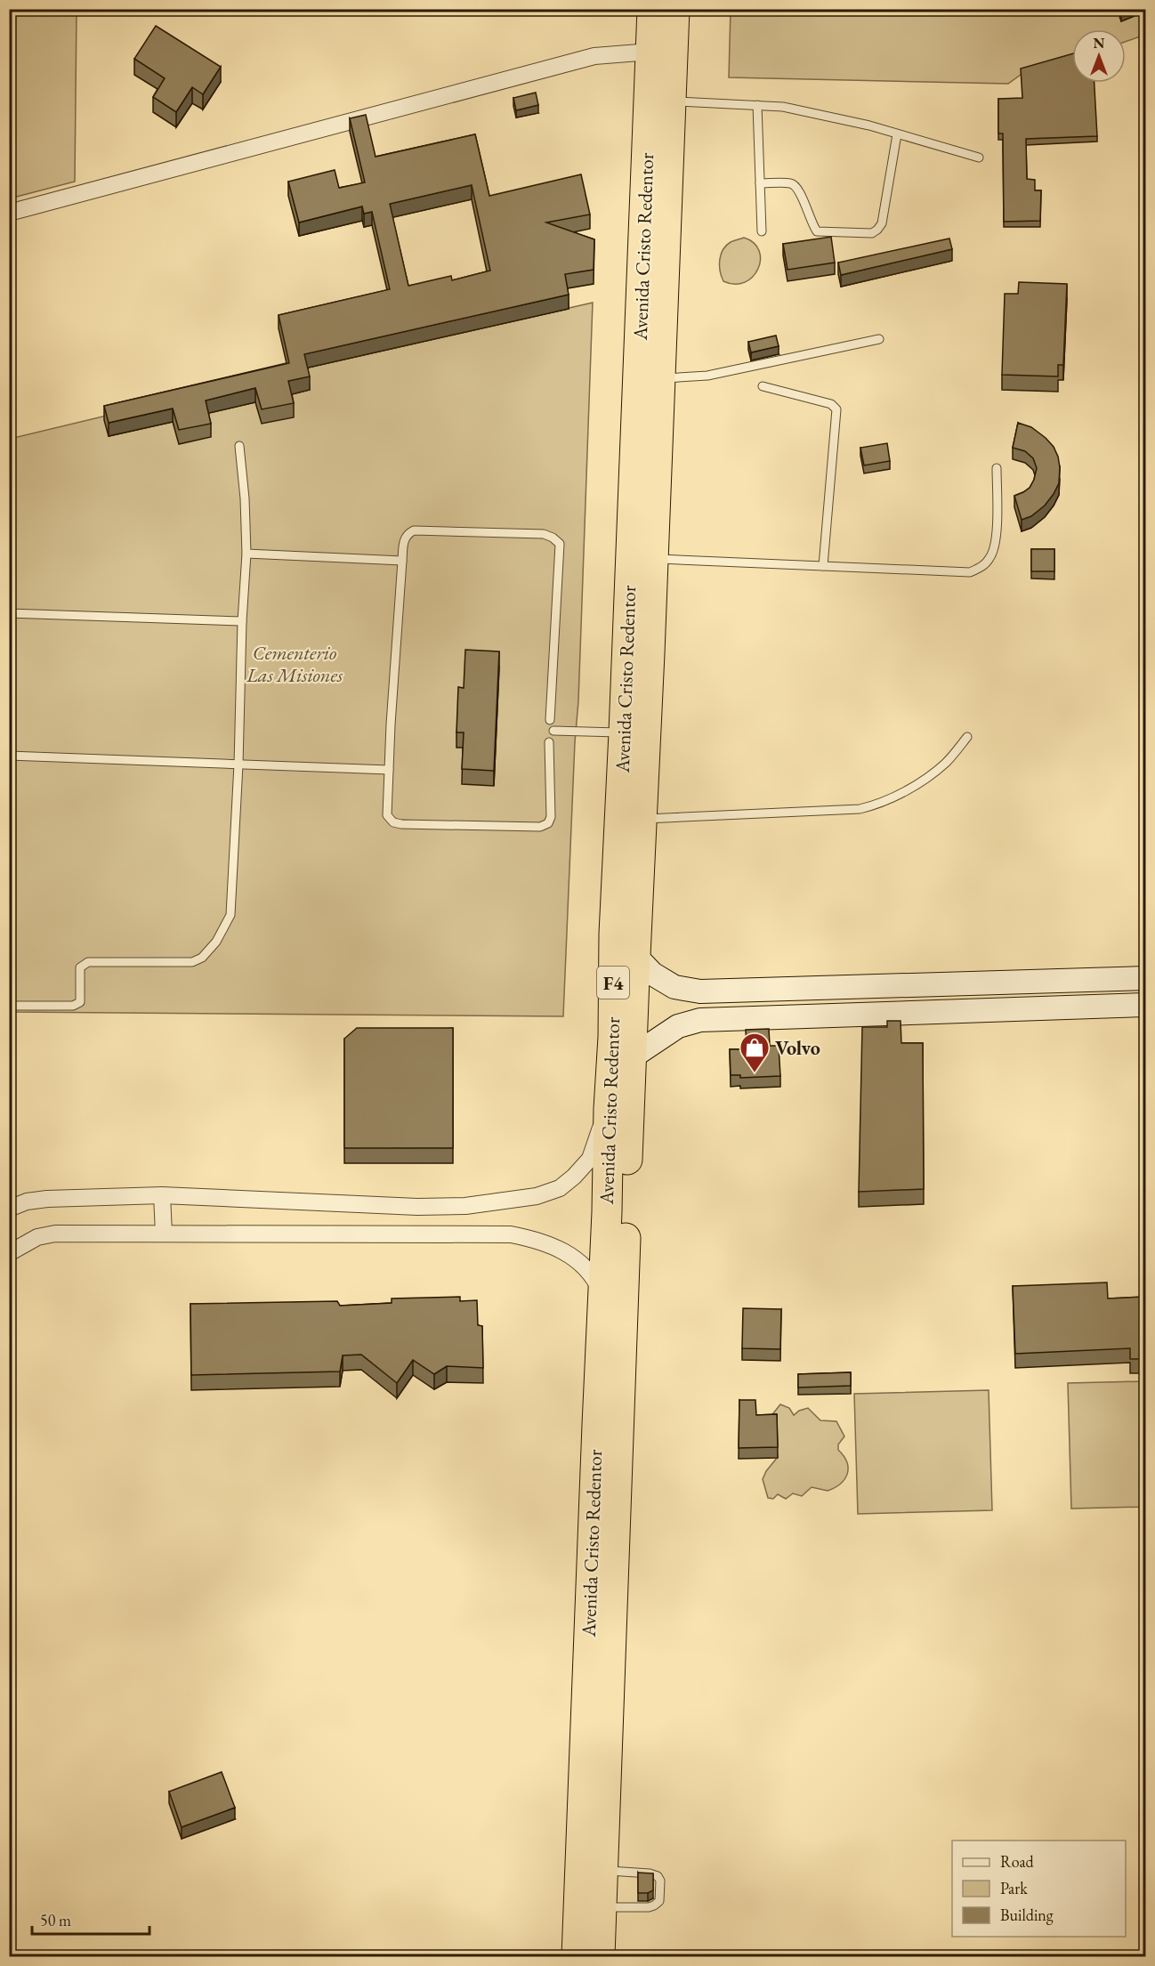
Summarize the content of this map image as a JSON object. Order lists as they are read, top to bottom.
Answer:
{
  "streets": {
    "highway": ["Avenida Cristo Redentor", "F4"]
  },
  "parks": ["Cementerio Las Misiones"],
  "places": {
    "shop": ["Volvo"]
  },
  "legend": ["Road", "Park", "Building"],
  "scale_bar": "50 m",
  "north": "top"
}
